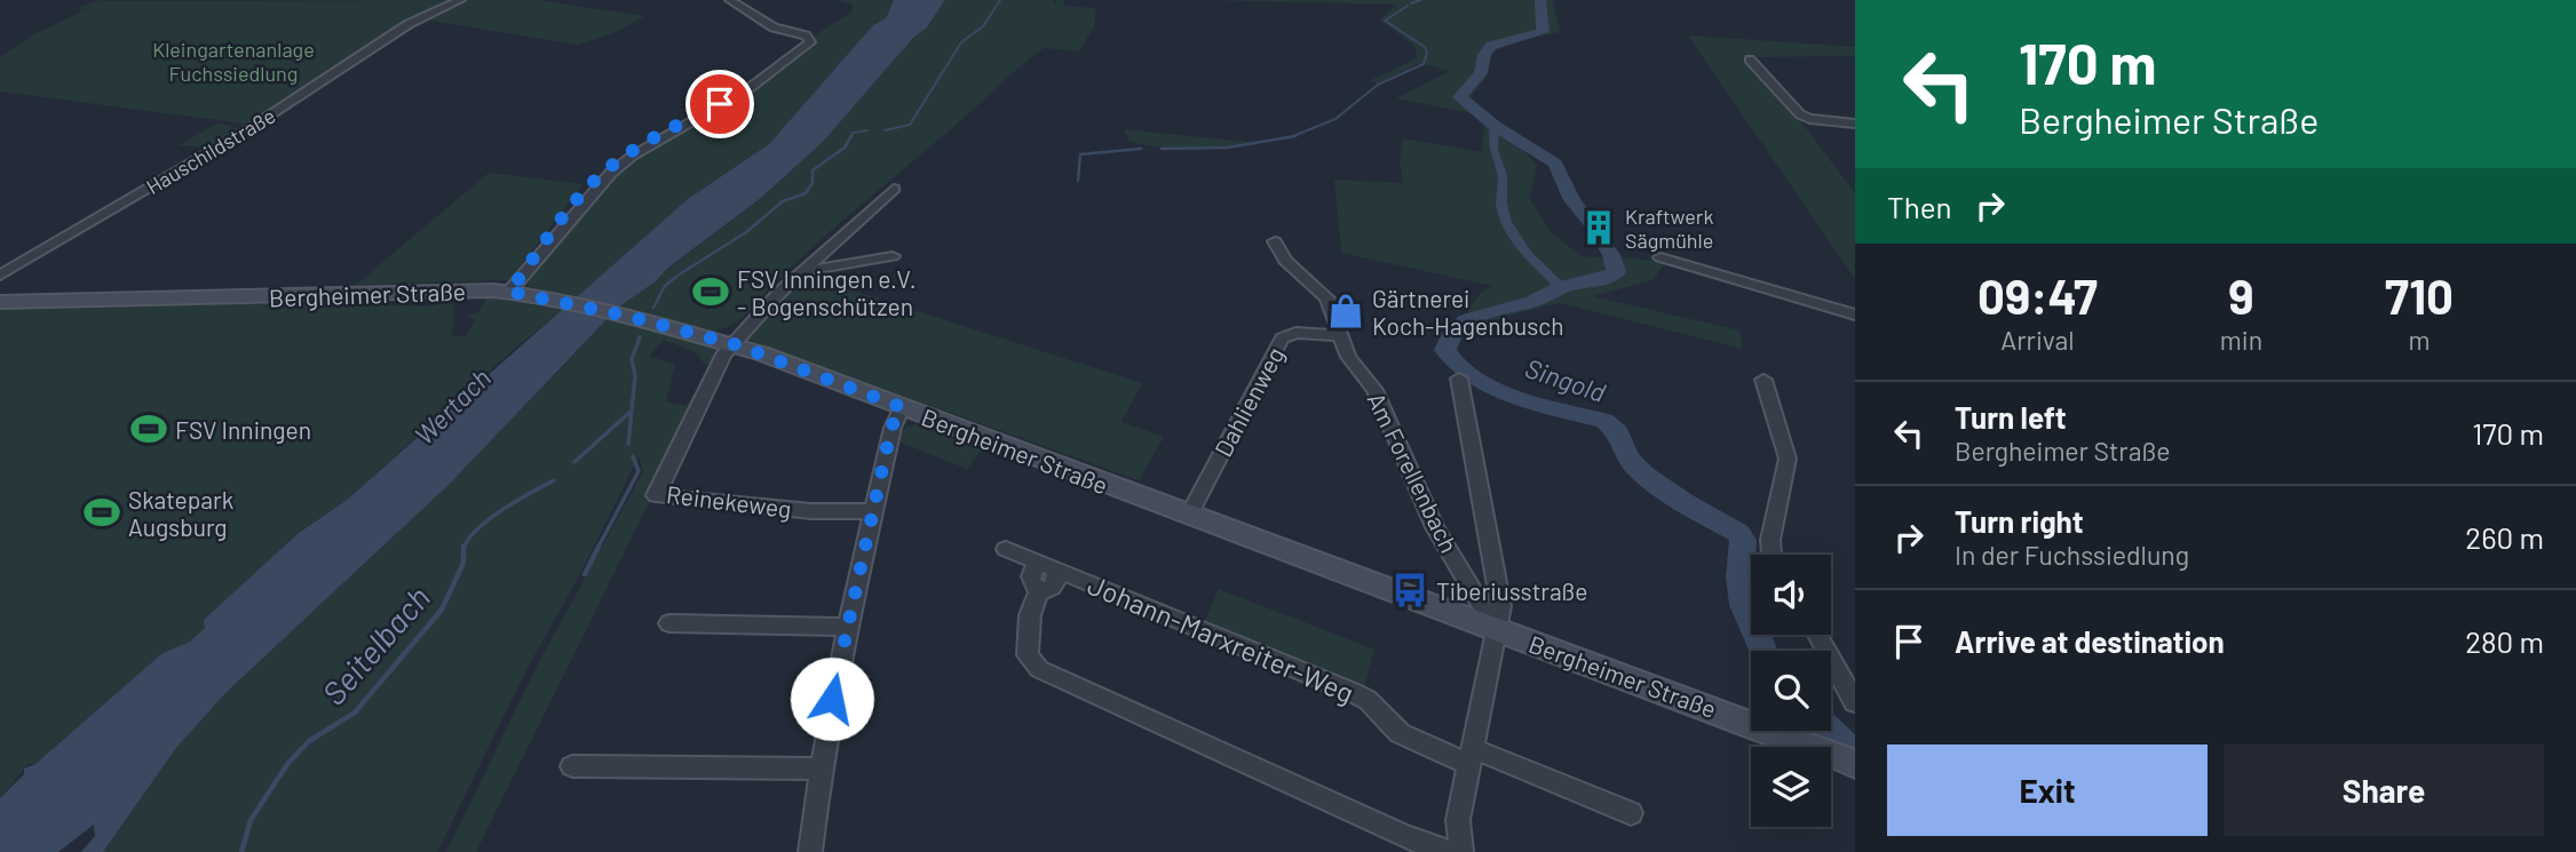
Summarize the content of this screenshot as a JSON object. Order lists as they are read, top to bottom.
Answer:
{
  "streets": {
    "street": [
      "Hauschildstraße",
      "Bergheimer Straße",
      "Dahlienweg",
      "Am Forellenbach",
      "Reinekeweg",
      "Johann-Marxreiter-Weg"
    ]
  },
  "crossings": [
    ["Bergheimer Straße", "Dahlienweg"],
    ["Bergheimer Straße", "Am Forellenbach"],
    ["Bergheimer Straße", "Reinekeweg"],
    ["Dahlienweg", "Am Forellenbach"]
  ],
  "water": ["Singold", "Wertach", "Seitelbach"],
  "parks": ["Kleingartenanlage Fuchssiedlung"],
  "places": {
    "building": ["Kraftwerk Sägmühle"],
    "sports": ["FSV Inningen e.V. - Bogenschützen", "FSV Inningen", "Skatepark Augsburg"],
    "shop": ["Gärtnerei Koch-Hagenbusch"],
    "bus stop": ["Tiberiusstraße"]
  },
  "page": {
    "turn": ["170 m", "Bergheimer Straße"],
    "then": "Then",
    "eta": [
      "09:47",
      "Arrival",
      "9",
      "min",
      "710",
      "m"
    ],
    "list": [
      {
        "name": "Turn left",
        "note": "Bergheimer Straße",
        "value": "170 m"
      },
      {
        "name": "Turn right",
        "note": "In der Fuchssiedlung",
        "value": "260 m"
      },
      {
        "name": "Arrive at destination",
        "value": "280 m"
      }
    ],
    "buttons": ["Exit", "Share"]
  }
}
